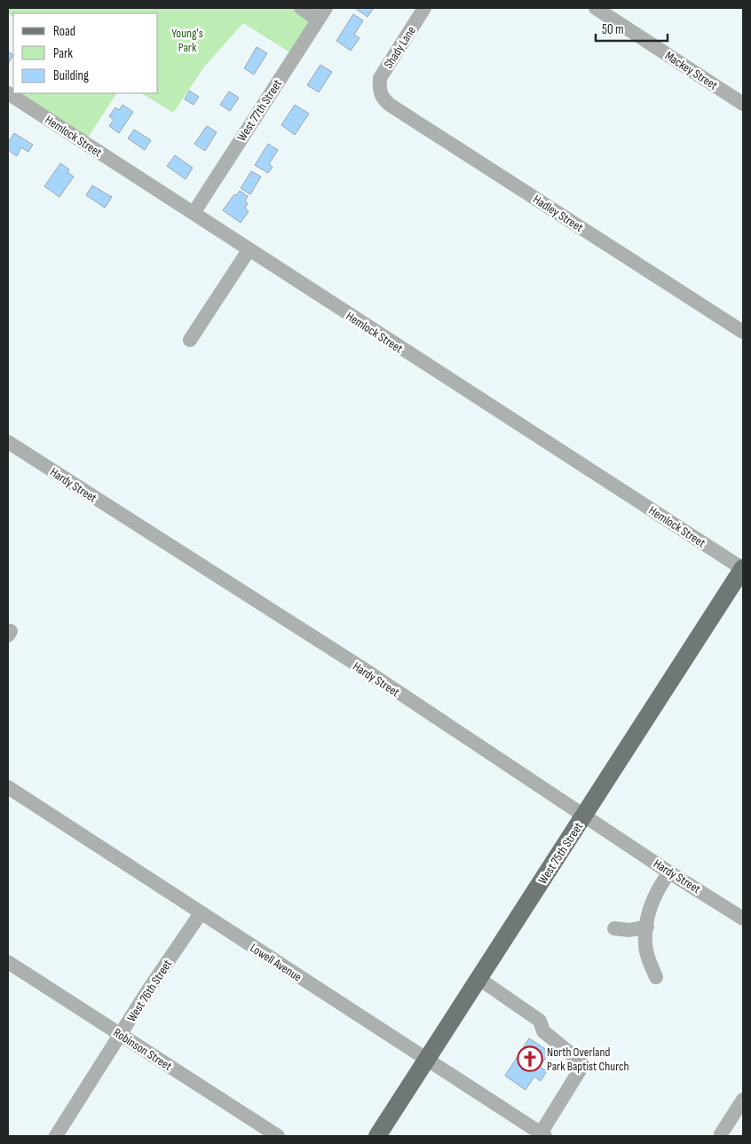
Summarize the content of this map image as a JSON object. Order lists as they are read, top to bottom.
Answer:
{
  "streets": {
    "main road": ["West 75th Street"],
    "street": [
      "Shady Lane",
      "Mackey Street",
      "West 77th Street",
      "Hemlock Street",
      "Hadley Street",
      "Hardy Street",
      "Lowell Avenue",
      "West 76th Street",
      "Robinson Street"
    ]
  },
  "crossings": [
    ["Shady Lane", "Hadley Street"],
    ["West 77th Street", "Hemlock Street"],
    ["Hemlock Street", "West 75th Street"],
    ["Hardy Street", "West 75th Street"],
    ["West 75th Street", "Lowell Avenue"],
    ["Lowell Avenue", "West 76th Street"],
    ["West 76th Street", "Robinson Street"]
  ],
  "parks": ["Young's Park"],
  "places": {
    "church": ["North Overland Park Baptist Church"]
  },
  "legend": ["Road", "Park", "Building"],
  "scale_bar": "50 m"
}
